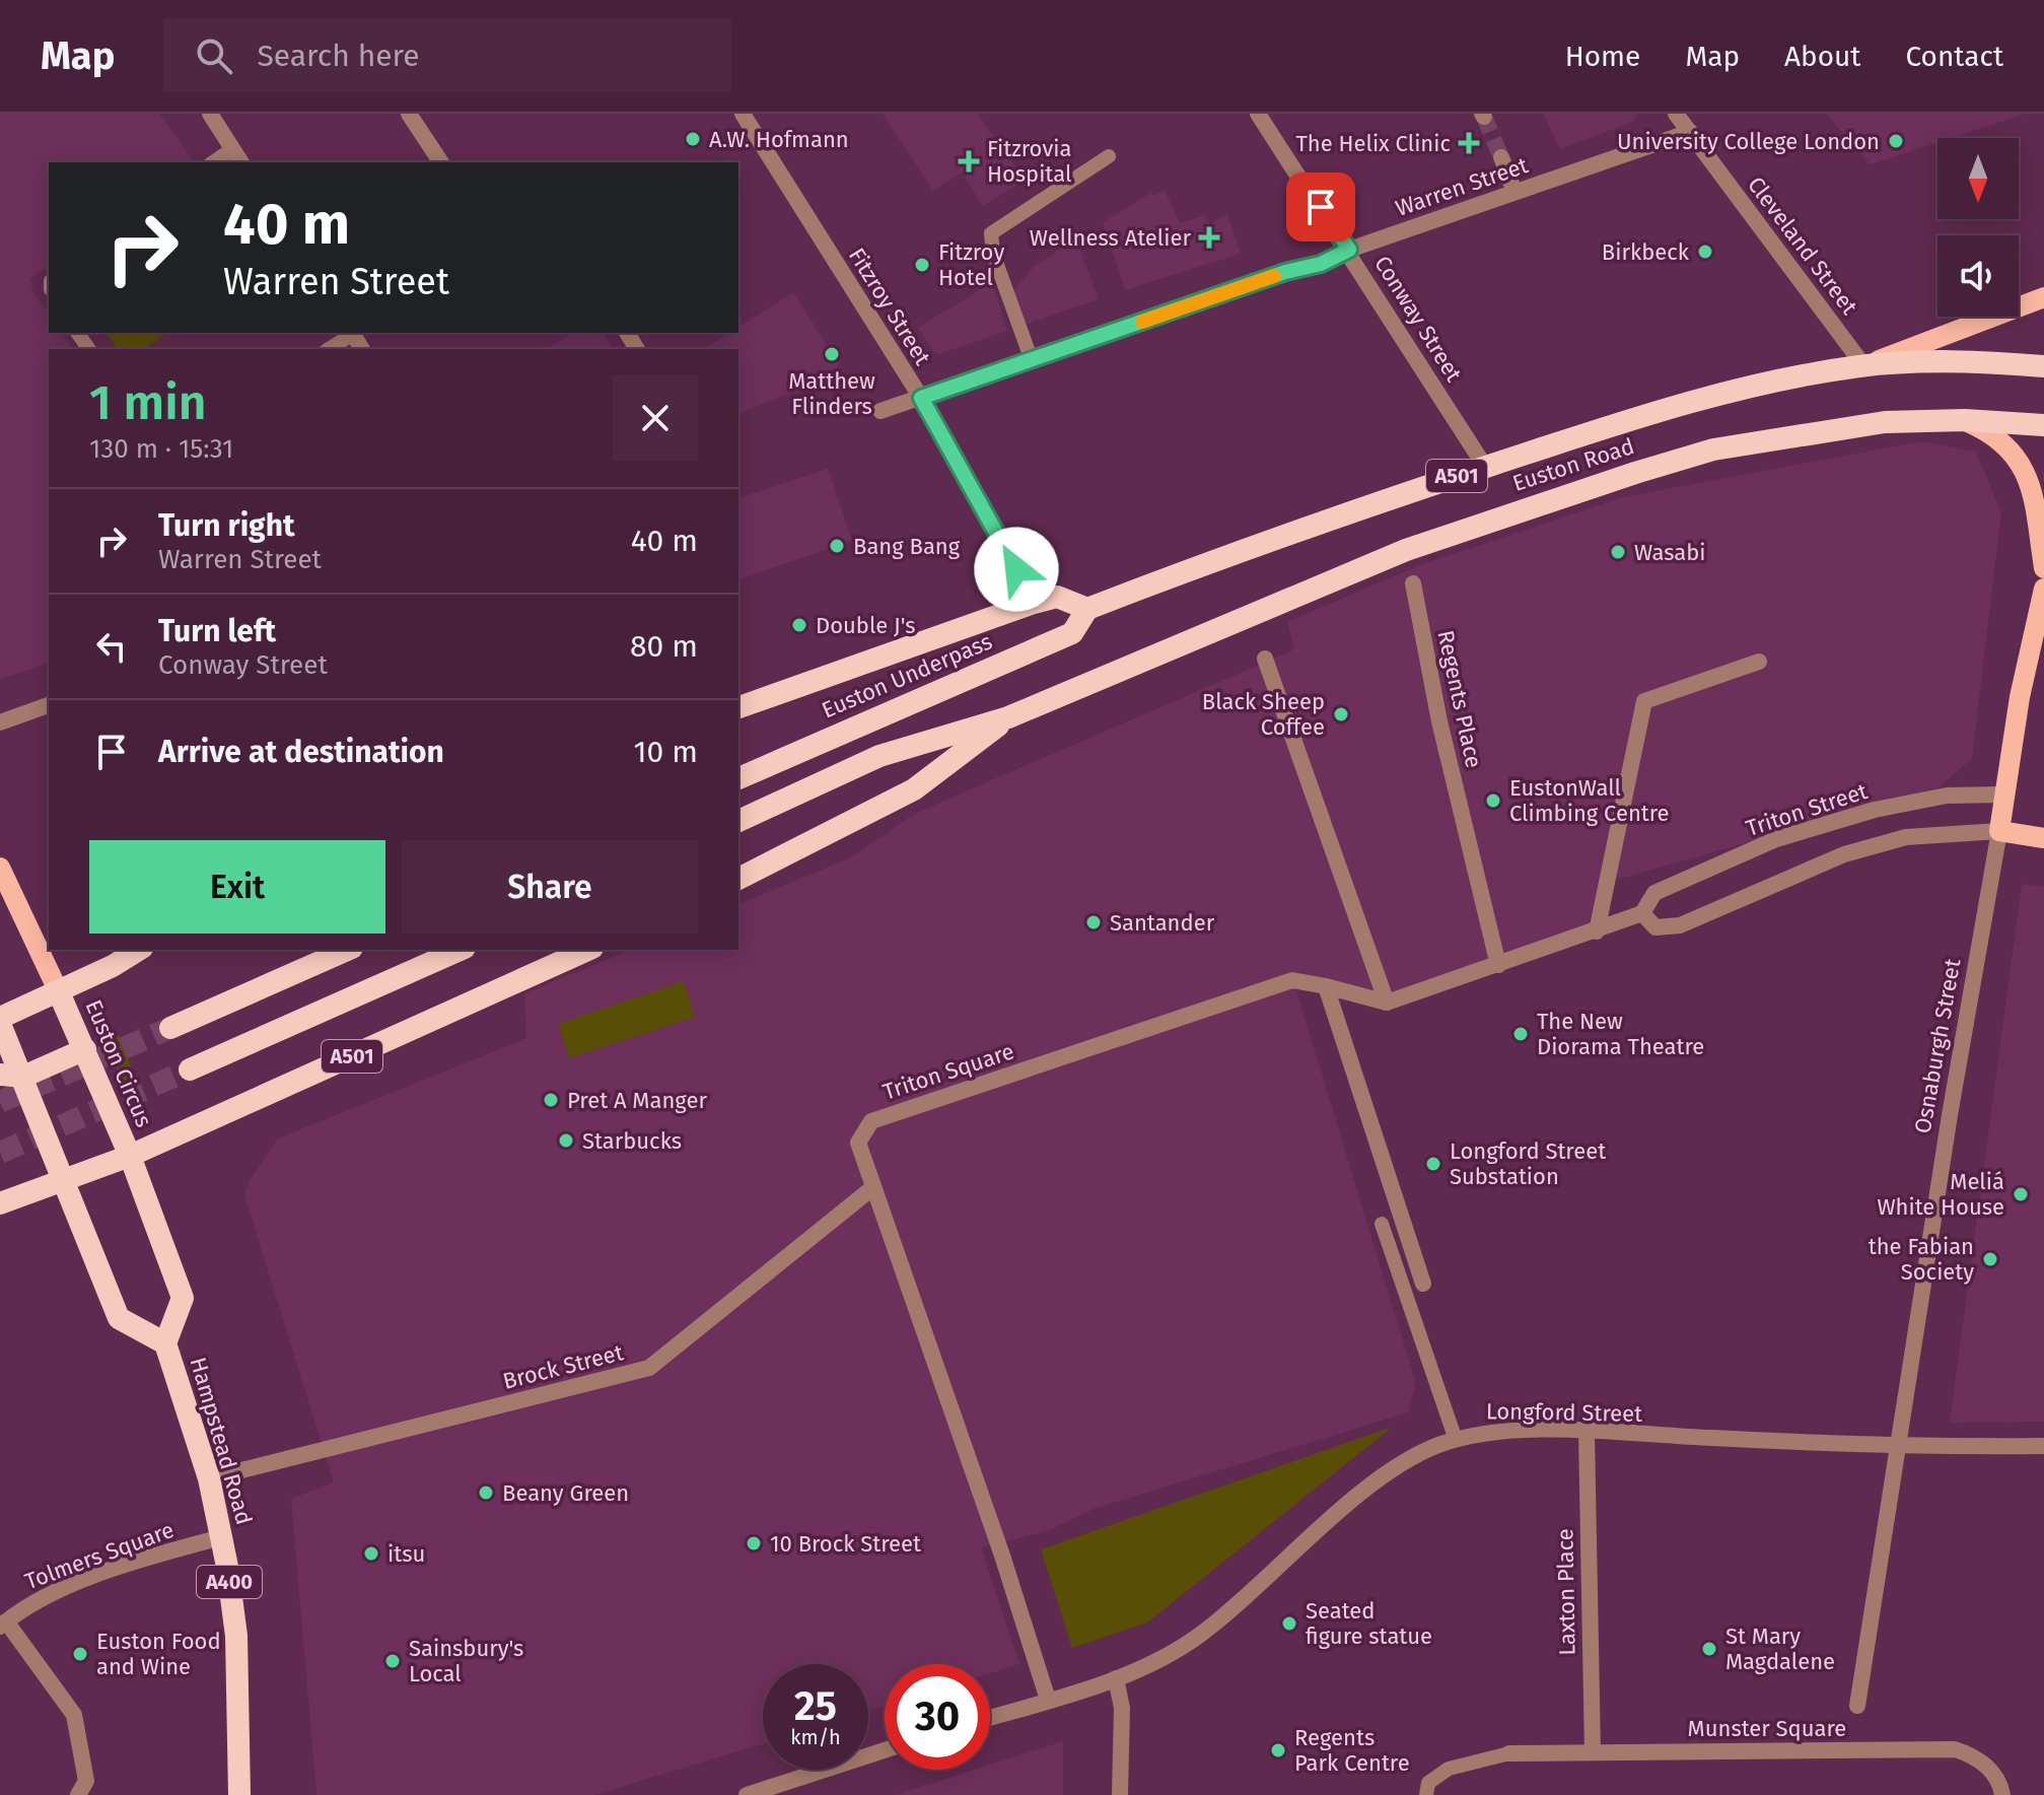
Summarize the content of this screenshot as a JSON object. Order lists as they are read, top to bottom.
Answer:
{
  "streets": {
    "highway": [
      "Euston Road",
      "A501",
      "Euston Underpass",
      "Euston Circus",
      "Hampstead Road",
      "A400"
    ],
    "main road": ["Osnaburgh Street"],
    "street": [
      "Warren Street",
      "Cleveland Street",
      "Fitzroy Street",
      "Conway Street",
      "Regents Place",
      "Triton Street",
      "Triton Square",
      "Brock Street",
      "Longford Street",
      "Tolmers Square",
      "Laxton Place",
      "Munster Square"
    ]
  },
  "crossings": [
    ["Warren Street", "Cleveland Street"],
    ["Warren Street", "Fitzroy Street"],
    ["Warren Street", "Conway Street"],
    ["Cleveland Street", "Euston Road"],
    ["Cleveland Street", "A501"],
    ["Conway Street", "Euston Road"],
    ["Euston Road", "A501"],
    ["Euston Road", "Euston Underpass"],
    ["A501", "Euston Circus"],
    ["A501", "Hampstead Road"],
    ["Regents Place", "Triton Street"],
    ["Triton Street", "Osnaburgh Street"],
    ["Osnaburgh Street", "Longford Street"],
    ["Euston Circus", "Hampstead Road"],
    ["Triton Square", "Brock Street"],
    ["Triton Square", "Longford Street"],
    ["Brock Street", "Hampstead Road"],
    ["Longford Street", "Laxton Place"],
    ["Hampstead Road", "Tolmers Square"],
    ["Laxton Place", "Munster Square"]
  ],
  "places": {
    "other": [
      "A.W. Hofmann",
      "University College London",
      "Birkbeck",
      "Fitzroy Hotel",
      "Matthew Flinders",
      "Bang Bang",
      "Wasabi",
      "Double J's",
      "Black Sheep Coffee",
      "EustonWall Climbing Centre",
      "Santander",
      "The New Diorama Theatre",
      "Pret A Manger",
      "Starbucks",
      "Longford Street Substation",
      "Meliá White House",
      "the Fabian Society",
      "Beany Green",
      "10 Brock Street",
      "itsu",
      "Seated figure statue",
      "St Mary Magdalene",
      "Euston Food and Wine",
      "Sainsbury's Local",
      "Regents Park Centre"
    ],
    "health": ["The Helix Clinic", "Fitzrovia Hospital", "Wellness Atelier"]
  },
  "north": "bottom",
  "page": {
    "header": "Map",
    "search": "Search here",
    "nav": [
      "Home",
      "Map",
      "About",
      "Contact"
    ],
    "turn": ["40 m", "Warren Street"],
    "heading": ["1 min", "130 m · 15:31"],
    "list": [
      {
        "name": "Turn right",
        "note": "Warren Street",
        "value": "40 m"
      },
      {
        "name": "Turn left",
        "note": "Conway Street",
        "value": "80 m"
      },
      {
        "name": "Arrive at destination",
        "value": "10 m"
      }
    ],
    "buttons": ["Exit", "Share"],
    "speed": "25 km/h",
    "limit": "30"
  }
}
